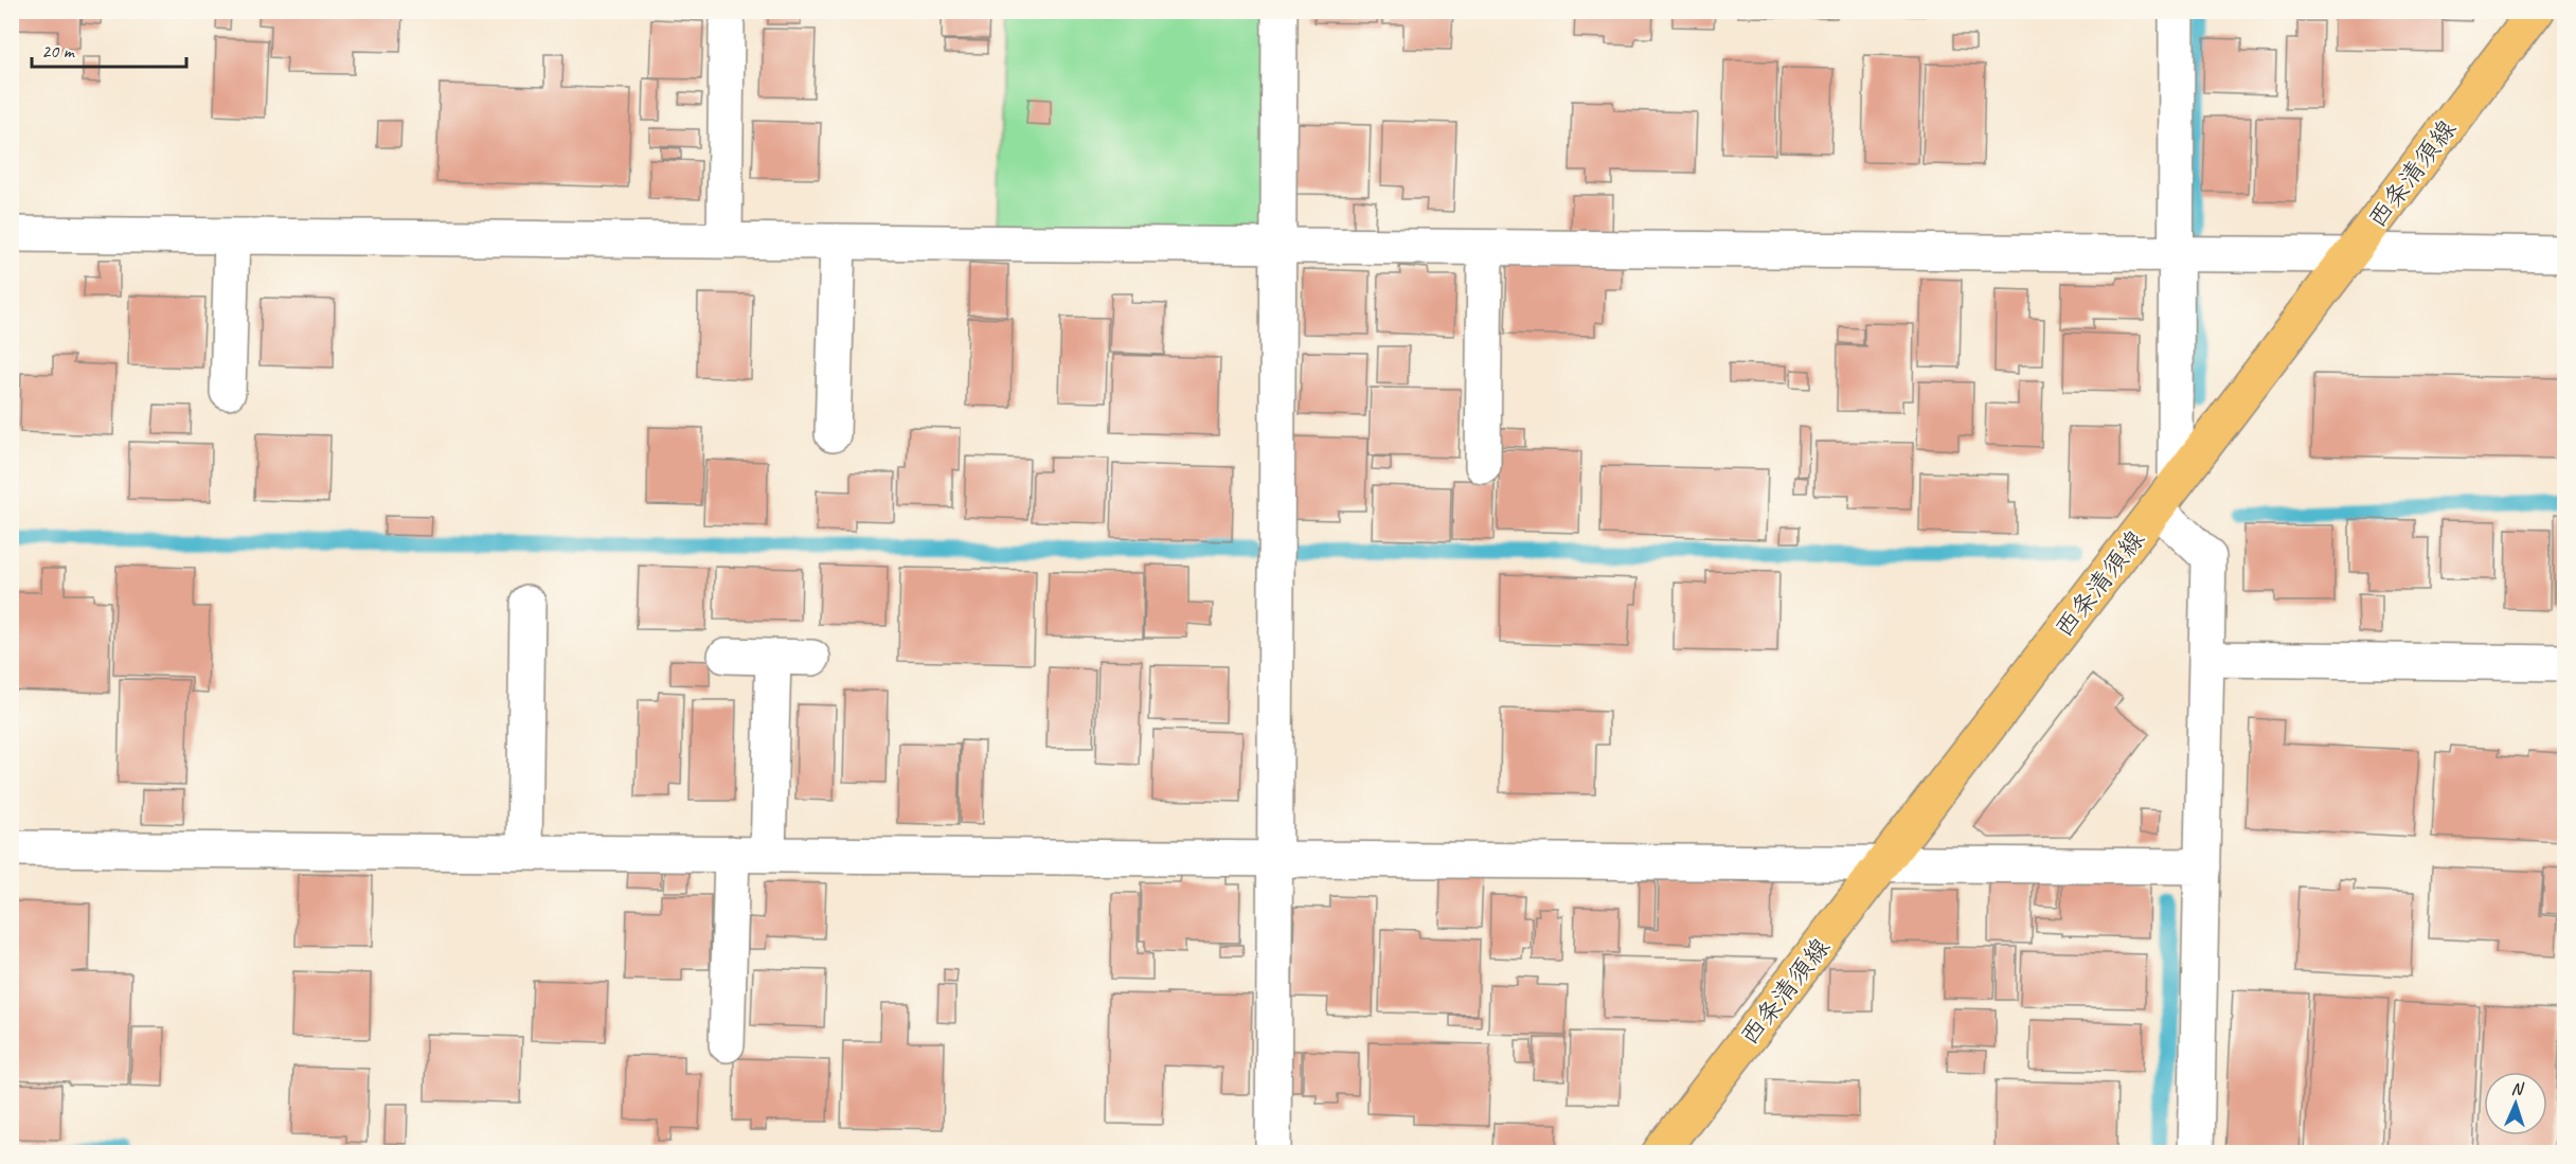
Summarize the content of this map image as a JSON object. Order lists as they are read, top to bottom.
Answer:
{
  "streets": {
    "main road": ["西条清須線"]
  },
  "scale_bar": "20 m",
  "north": "top"
}
